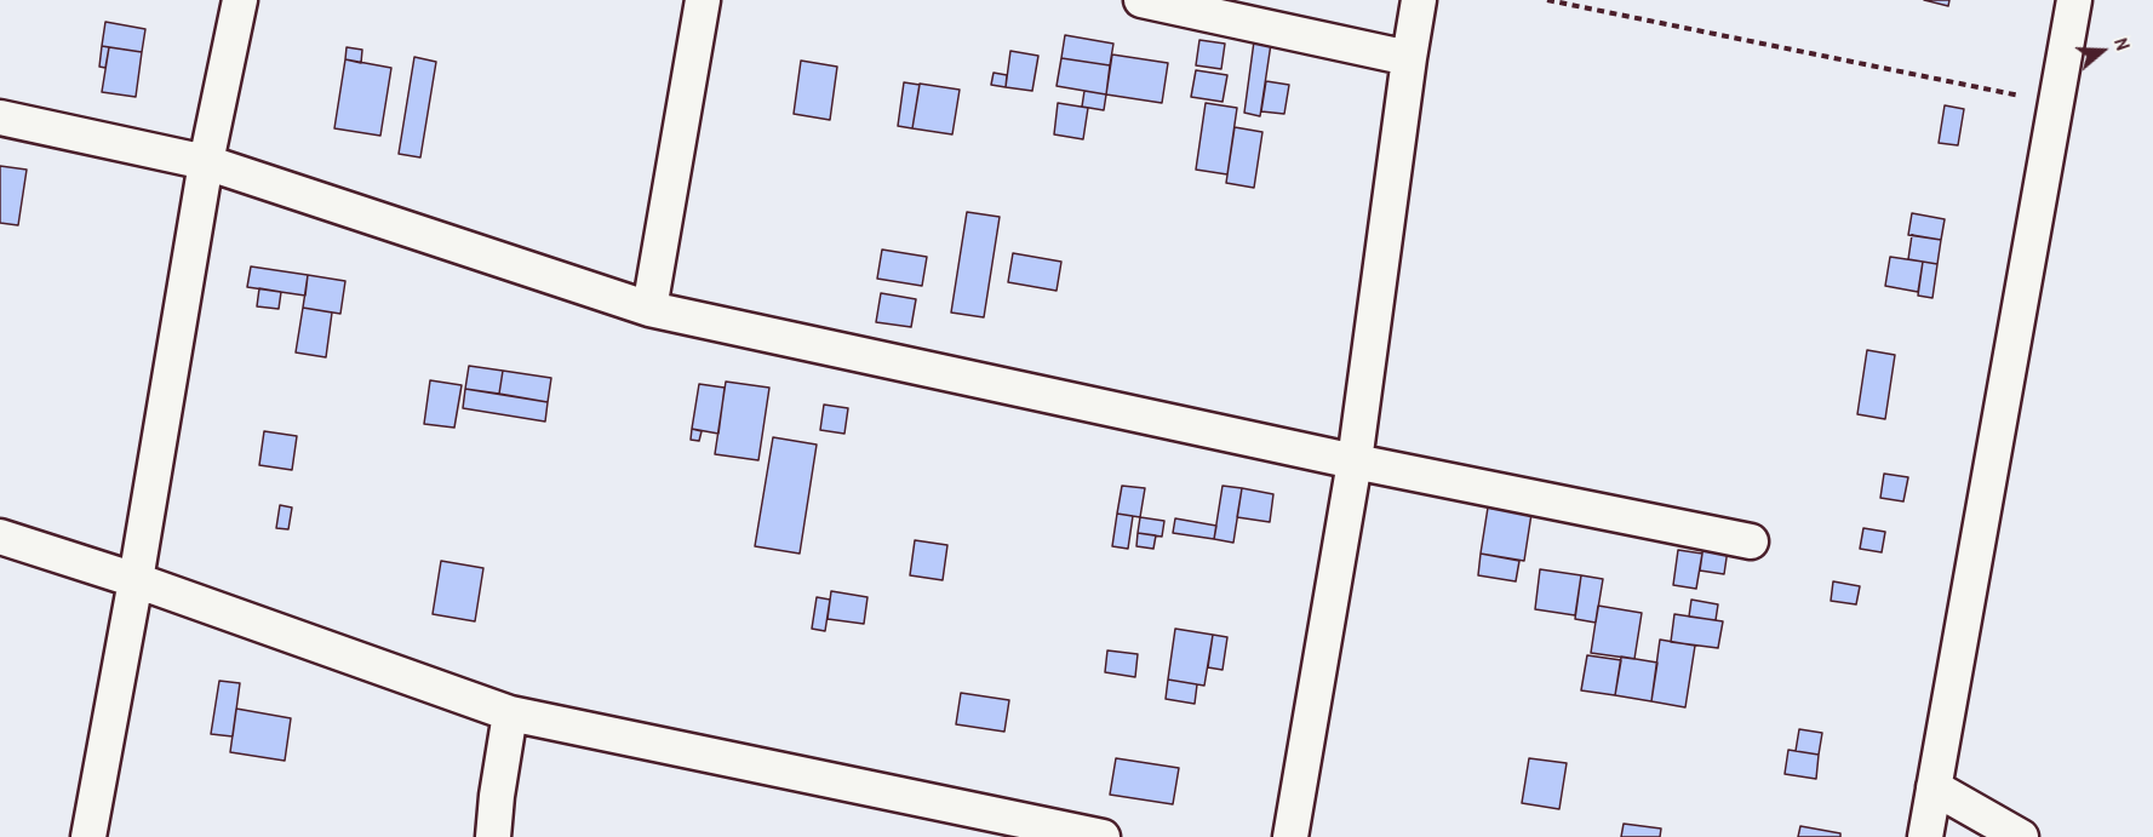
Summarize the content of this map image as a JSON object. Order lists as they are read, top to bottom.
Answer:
{
  "north": "right"
}
